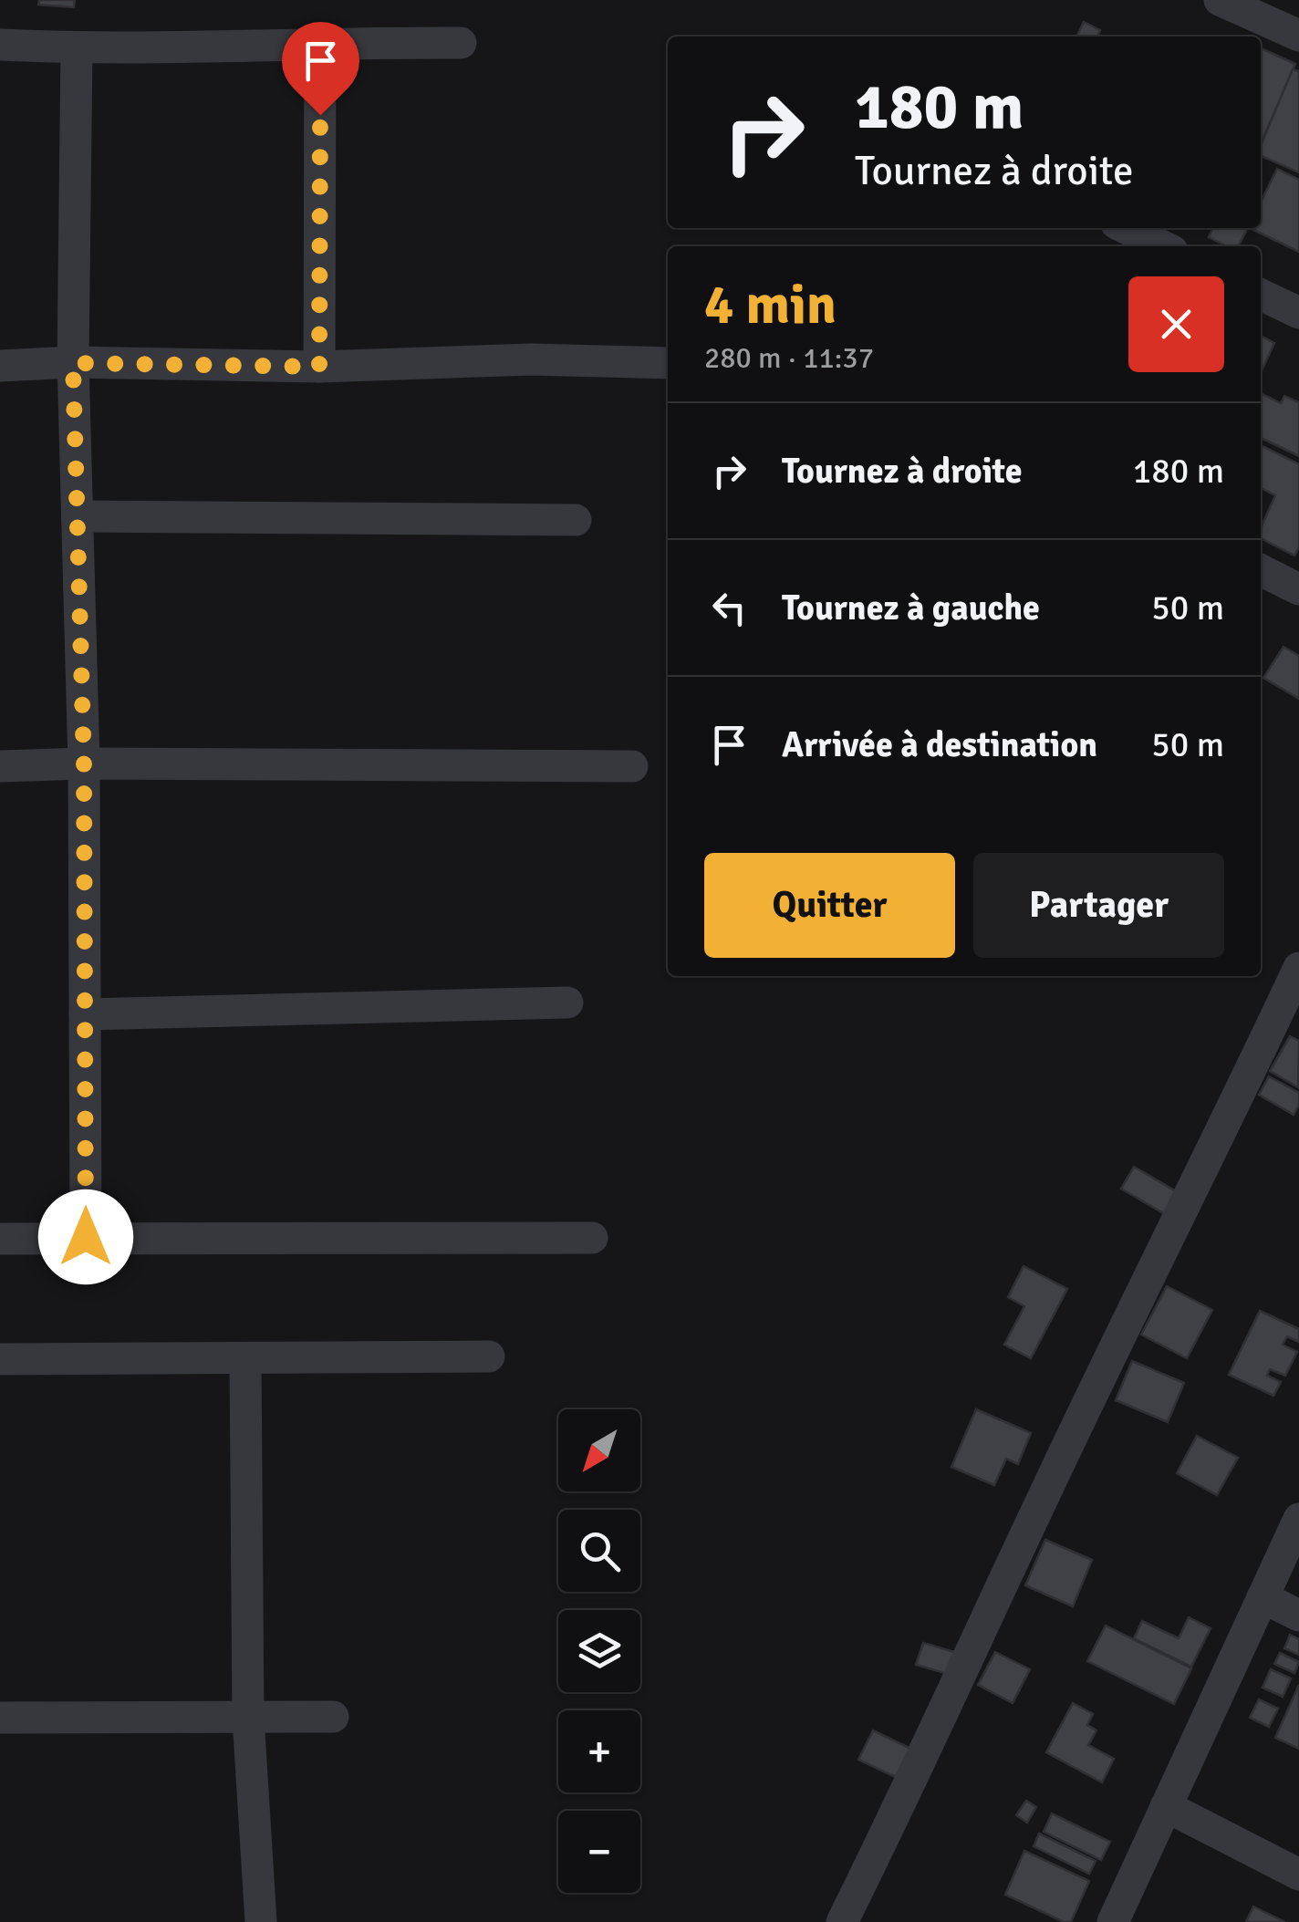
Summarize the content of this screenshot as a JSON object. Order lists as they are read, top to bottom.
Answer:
{
  "north": "bottom left",
  "page": {
    "turn": ["180 m", "Tournez à droite"],
    "heading": ["4 min", "280 m · 11:37"],
    "list": [
      {
        "name": "Tournez à droite",
        "value": "180 m"
      },
      {
        "name": "Tournez à gauche",
        "value": "50 m"
      },
      {
        "name": "Arrivée à destination",
        "value": "50 m"
      }
    ],
    "buttons": ["Quitter", "Partager"],
    "map_buttons": ["+", "−"]
  }
}
